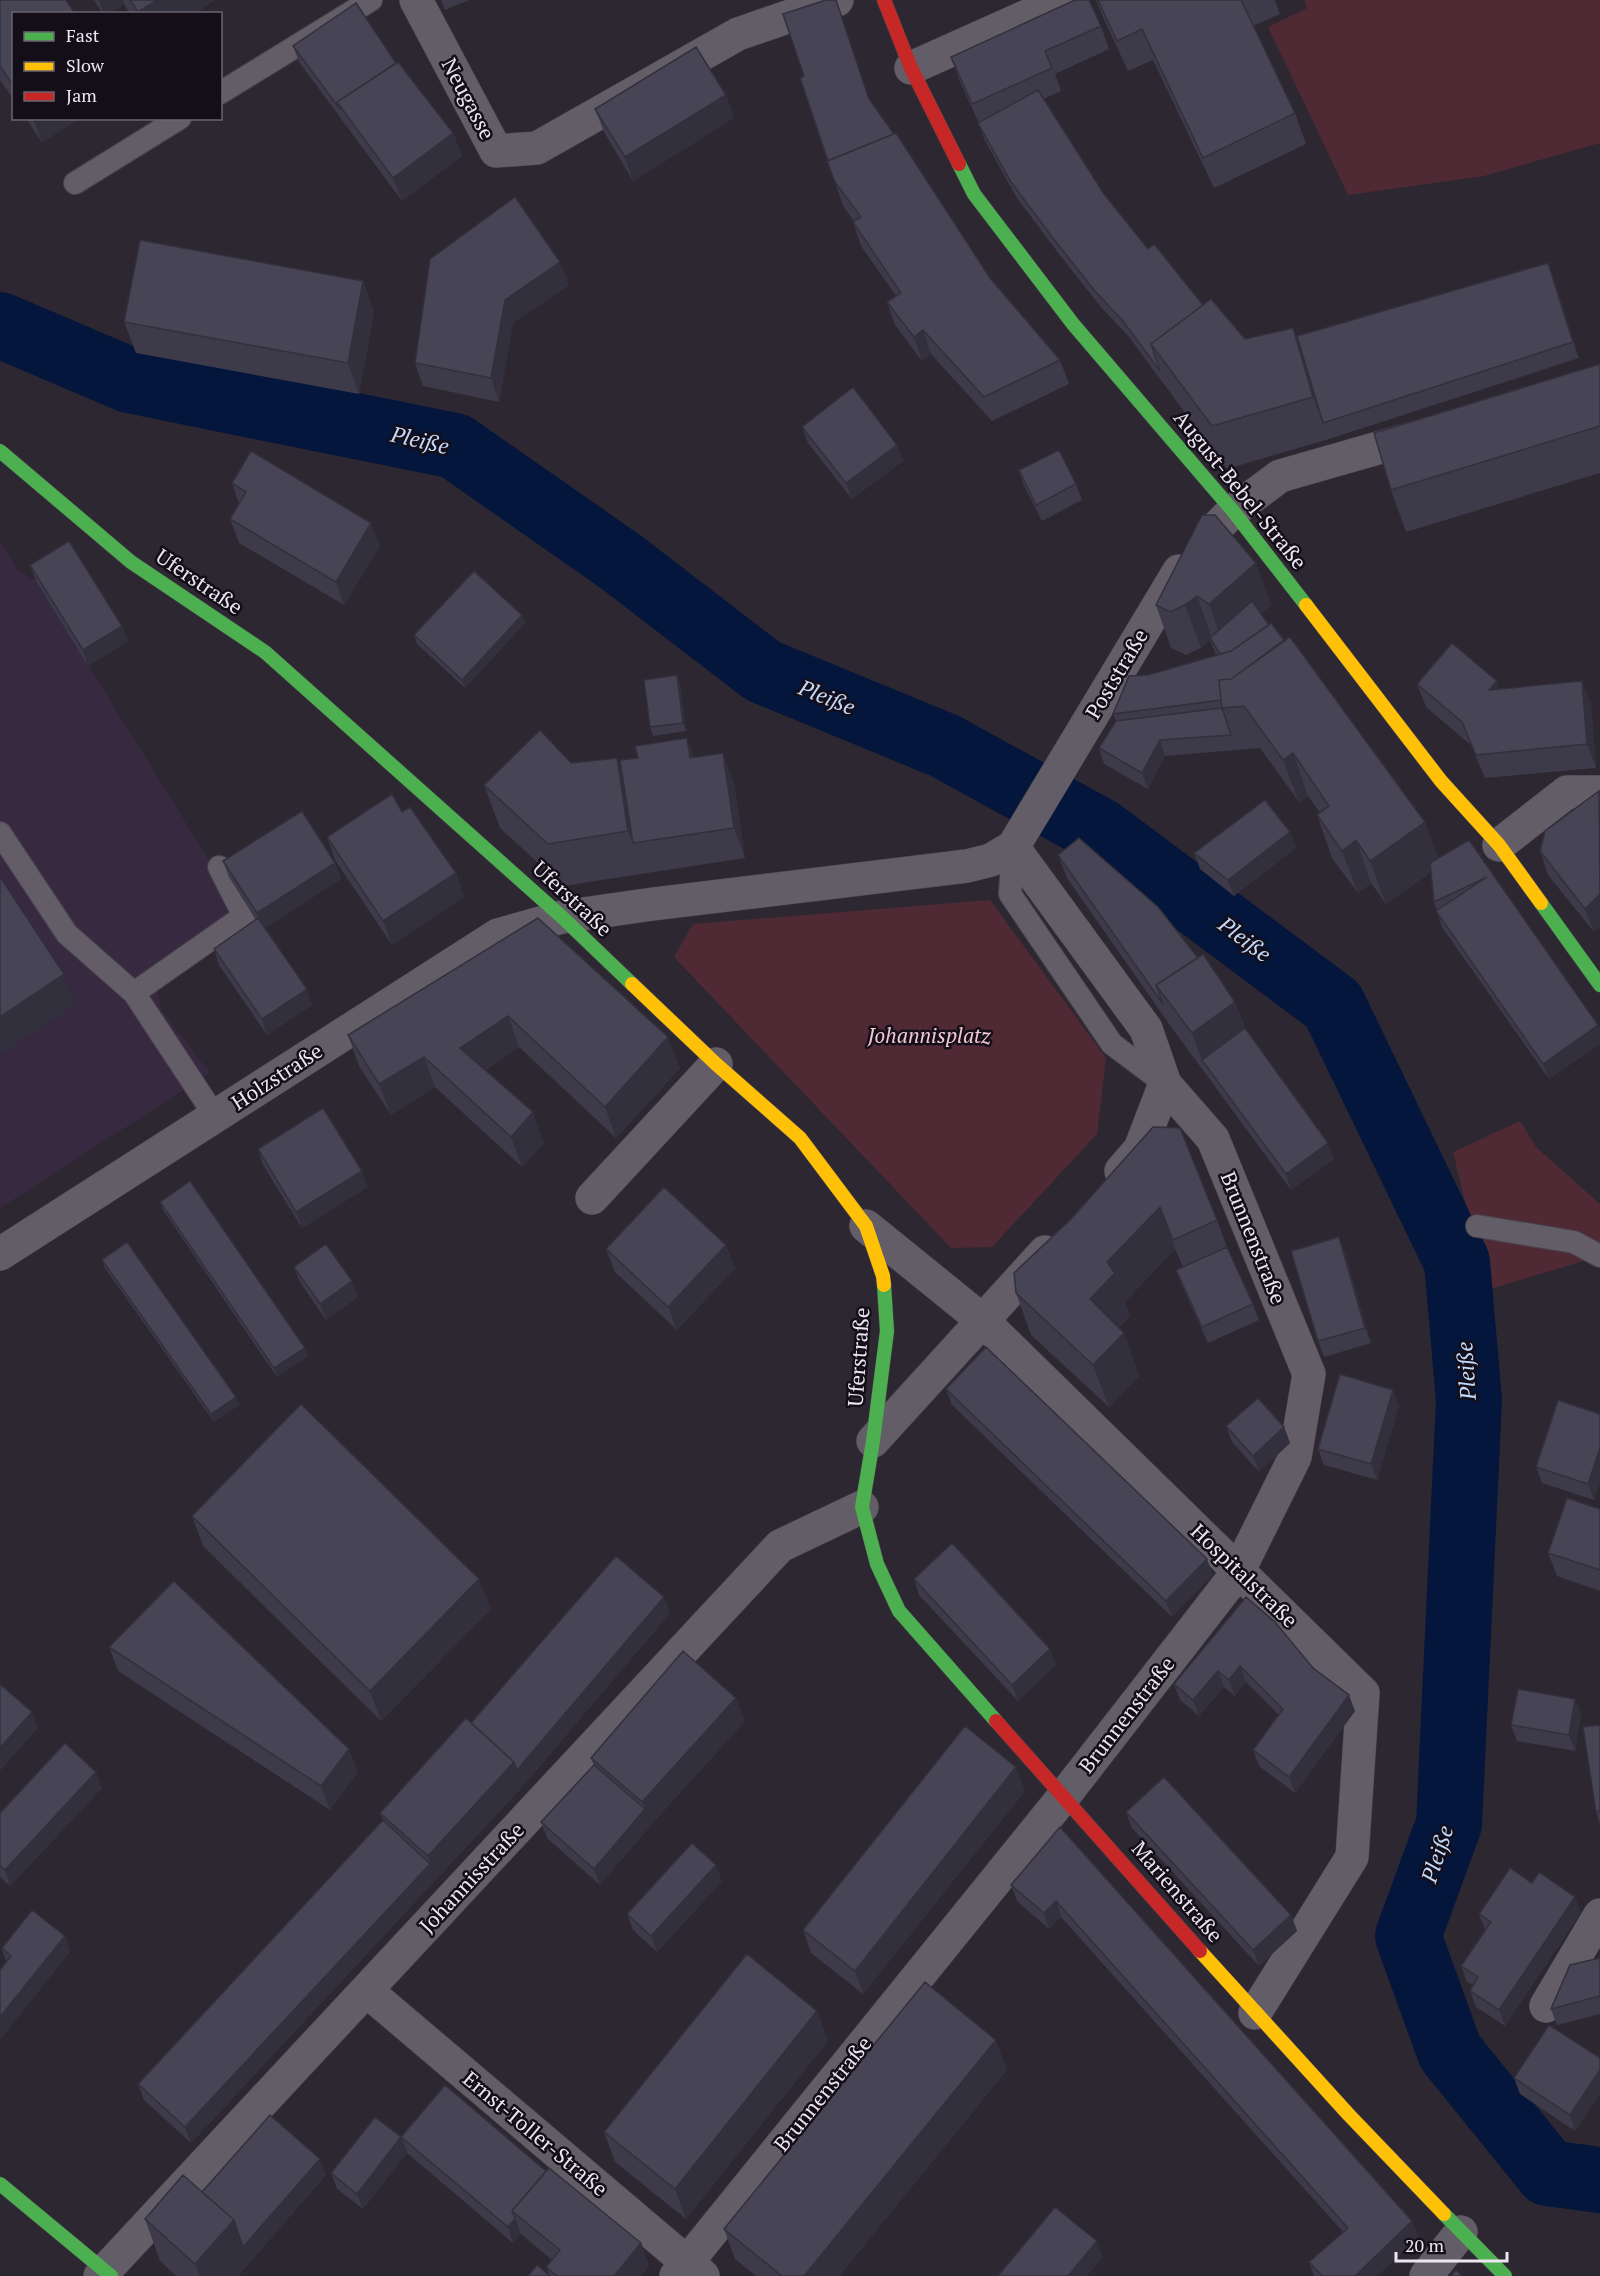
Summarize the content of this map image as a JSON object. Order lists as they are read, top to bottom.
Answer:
{
  "streets": {
    "street": [
      "Neugasse",
      "August-Bebel-Straße",
      "Uferstraße",
      "Poststraße",
      "Holzstraße",
      "Brunnenstraße",
      "Hospitalstraße",
      "Johannisstraße",
      "Marienstraße",
      "Ernst-Toller-Straße"
    ]
  },
  "crossings": [
    ["August-Bebel-Straße", "Poststraße"],
    ["Uferstraße", "Holzstraße"],
    ["Uferstraße", "Hospitalstraße"],
    ["Uferstraße", "Johannisstraße"],
    ["Uferstraße", "Marienstraße"],
    ["Brunnenstraße", "Hospitalstraße"],
    ["Brunnenstraße", "Marienstraße"],
    ["Brunnenstraße", "Ernst-Toller-Straße"],
    ["Hospitalstraße", "Marienstraße"],
    ["Johannisstraße", "Marienstraße"],
    ["Johannisstraße", "Ernst-Toller-Straße"]
  ],
  "water": ["Pleiße"],
  "parks": ["Johannisplatz"],
  "legend": ["Fast", "Slow", "Jam"],
  "scale_bar": "20 m"
}
